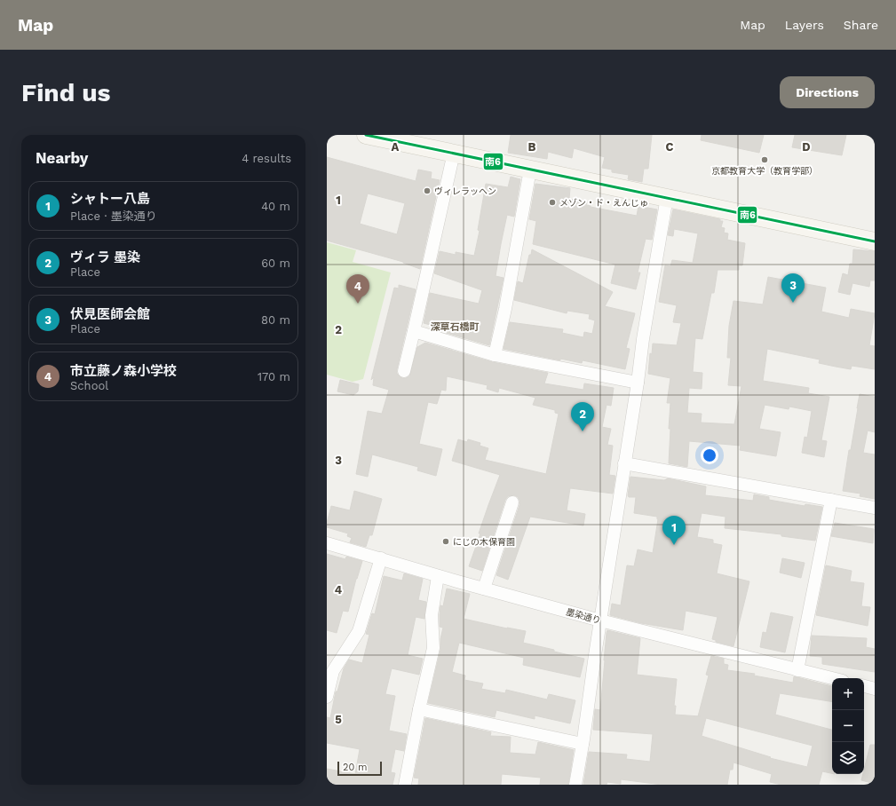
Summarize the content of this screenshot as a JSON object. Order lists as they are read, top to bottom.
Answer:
{
  "streets": {
    "street": ["墨染通り"]
  },
  "districts": ["深草石橋町"],
  "places": [
    "京都教育大学（教育学部）",
    "ヴィレラッヘン",
    "メゾン・ド・えんじゅ",
    "にじの木保育園"
  ],
  "lines": ["transit line 南6"],
  "scale_bar": "20 m",
  "page": {
    "header": "Map",
    "nav": ["Map", "Layers", "Share"],
    "buttons": "Directions",
    "title": "Find us",
    "heading": ["Nearby", "4 results"],
    "list": [
      {
        "mark": "1",
        "name": "シャトー八島",
        "note": "Place · 墨染通り",
        "value": "40 m"
      },
      {
        "mark": "2",
        "name": "ヴィラ 墨染",
        "note": "Place",
        "value": "60 m"
      },
      {
        "mark": "3",
        "name": "伏見医師会館",
        "note": "Place",
        "value": "80 m"
      },
      {
        "mark": "4",
        "name": "市立藤ノ森小学校",
        "note": "School",
        "value": "170 m"
      }
    ],
    "pins": [
      "3",
      "4",
      "2",
      "1"
    ],
    "map_buttons": ["+", "−"],
    "scale": "20 m"
  },
  "grid": {
    "columns": [
      "A",
      "B",
      "C",
      "D"
    ],
    "rows": [
      "1",
      "2",
      "3",
      "4",
      "5"
    ]
  }
}
